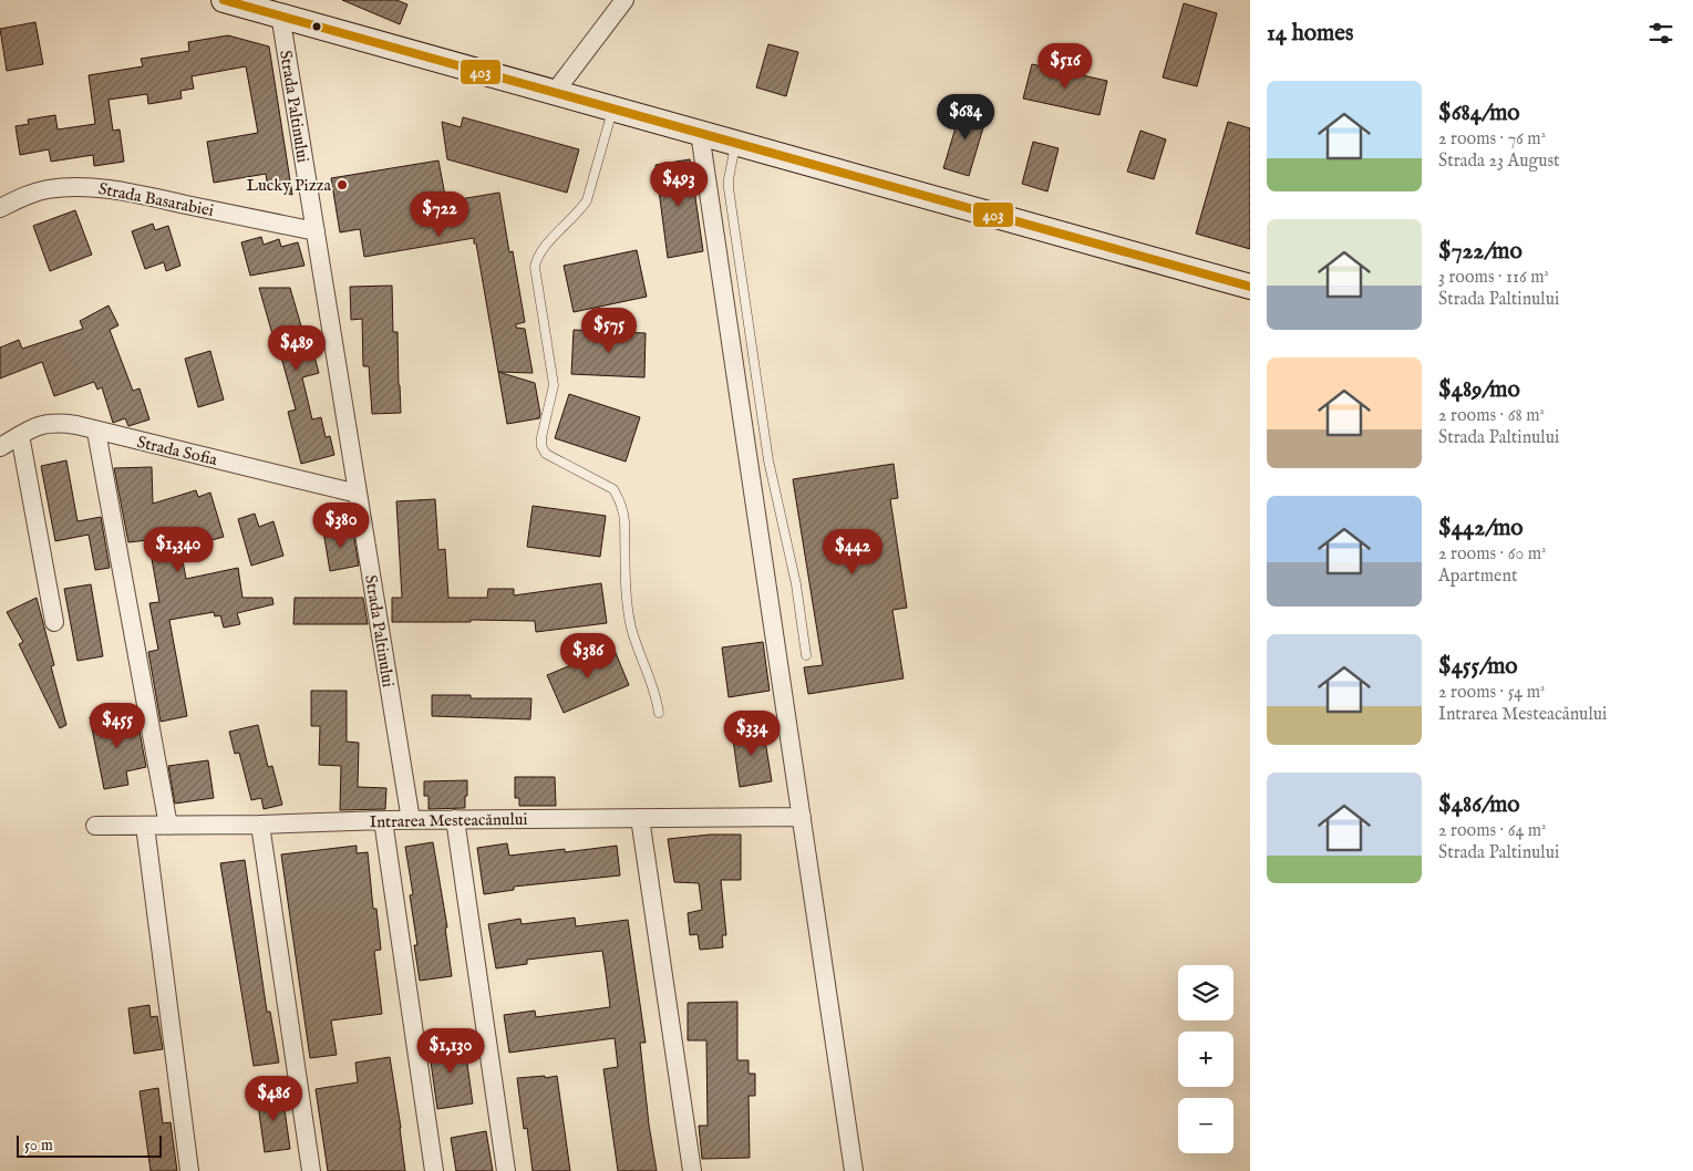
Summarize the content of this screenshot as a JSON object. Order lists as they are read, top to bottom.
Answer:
{
  "streets": {
    "street": [
      "Strada Paltinului",
      "Strada Basarabiei",
      "Strada Sofia",
      "Intrarea Mesteacănului"
    ]
  },
  "crossings": [
    ["Strada Paltinului", "Strada Basarabiei"],
    ["Strada Paltinului", "Strada Sofia"],
    ["Strada Paltinului", "Intrarea Mesteacănului"]
  ],
  "places": ["Lucky Pizza"],
  "lines": ["transit line 403"],
  "scale_bar": "50 m",
  "page": {
    "heading": "14 homes",
    "price": [
      "$516",
      "$684",
      "$493",
      "$722",
      "$575",
      "$489",
      "$380",
      "$1,340",
      "$442",
      "$386",
      "$455",
      "$334",
      "$1,130",
      "$486"
    ],
    "list": [
      {
        "name": "$684/mo",
        "note": "2 rooms · 76 m² · Strada 23 August"
      },
      {
        "name": "$722/mo",
        "note": "3 rooms · 116 m² · Strada Paltinului"
      },
      {
        "name": "$489/mo",
        "note": "2 rooms · 68 m² · Strada Paltinului"
      },
      {
        "name": "$442/mo",
        "note": "2 rooms · 60 m² · Apartment"
      },
      {
        "name": "$455/mo",
        "note": "2 rooms · 54 m² · Intrarea Mesteacănului"
      },
      {
        "name": "$486/mo",
        "note": "2 rooms · 64 m² · Strada Paltinului"
      }
    ],
    "map_buttons": ["+", "−"],
    "scale": "50 m"
  }
}
